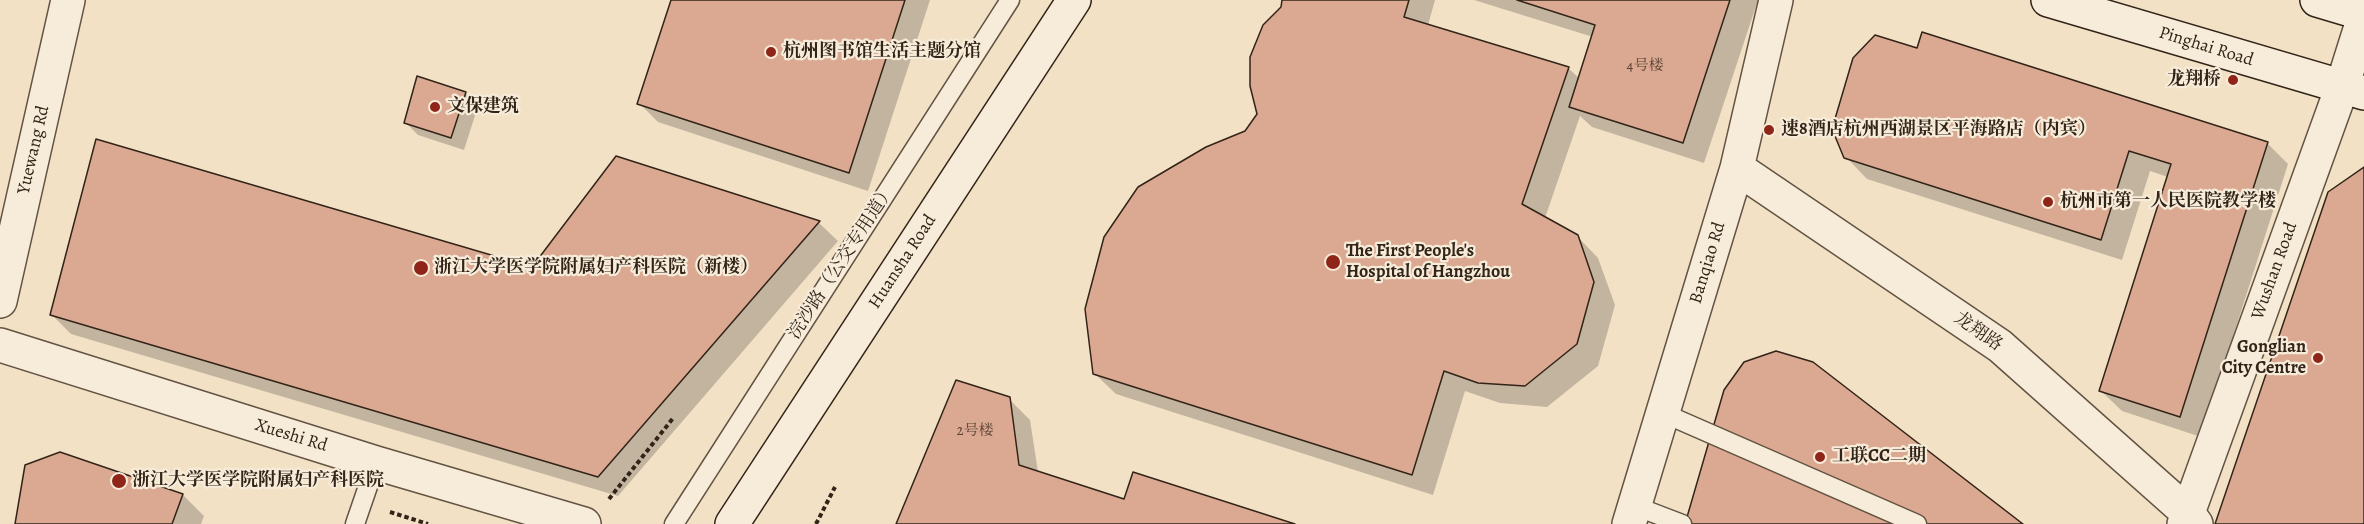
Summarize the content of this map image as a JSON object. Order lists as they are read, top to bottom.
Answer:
{
  "streets": {
    "street": [
      "Pinghai Road",
      "Yuewang Rd",
      "Huansha Road",
      "Banqiao Rd",
      "Wushan Road",
      "龙翔路",
      "Xueshi Rd"
    ],
    "lane": ["浣沙路（公交专用道）"]
  },
  "crossings": [
    ["Pinghai Road", "Wushan Road"],
    ["Banqiao Rd", "龙翔路"],
    ["Wushan Road", "龙翔路"]
  ],
  "places": [
    "杭州图书馆生活主题分馆",
    "龙翔桥",
    "文保建筑",
    "速8酒店杭州西湖景区平海路店（内宾）",
    "杭州市第一人民医院教学楼",
    "The First People's Hospital of Hangzhou",
    "浙江大学医学院附属妇产科医院（新楼）",
    "Gonglian City Centre",
    "工联CC二期",
    "浙江大学医学院附属妇产科医院"
  ],
  "house_numbers": ["4号楼", "2号楼"]
}
